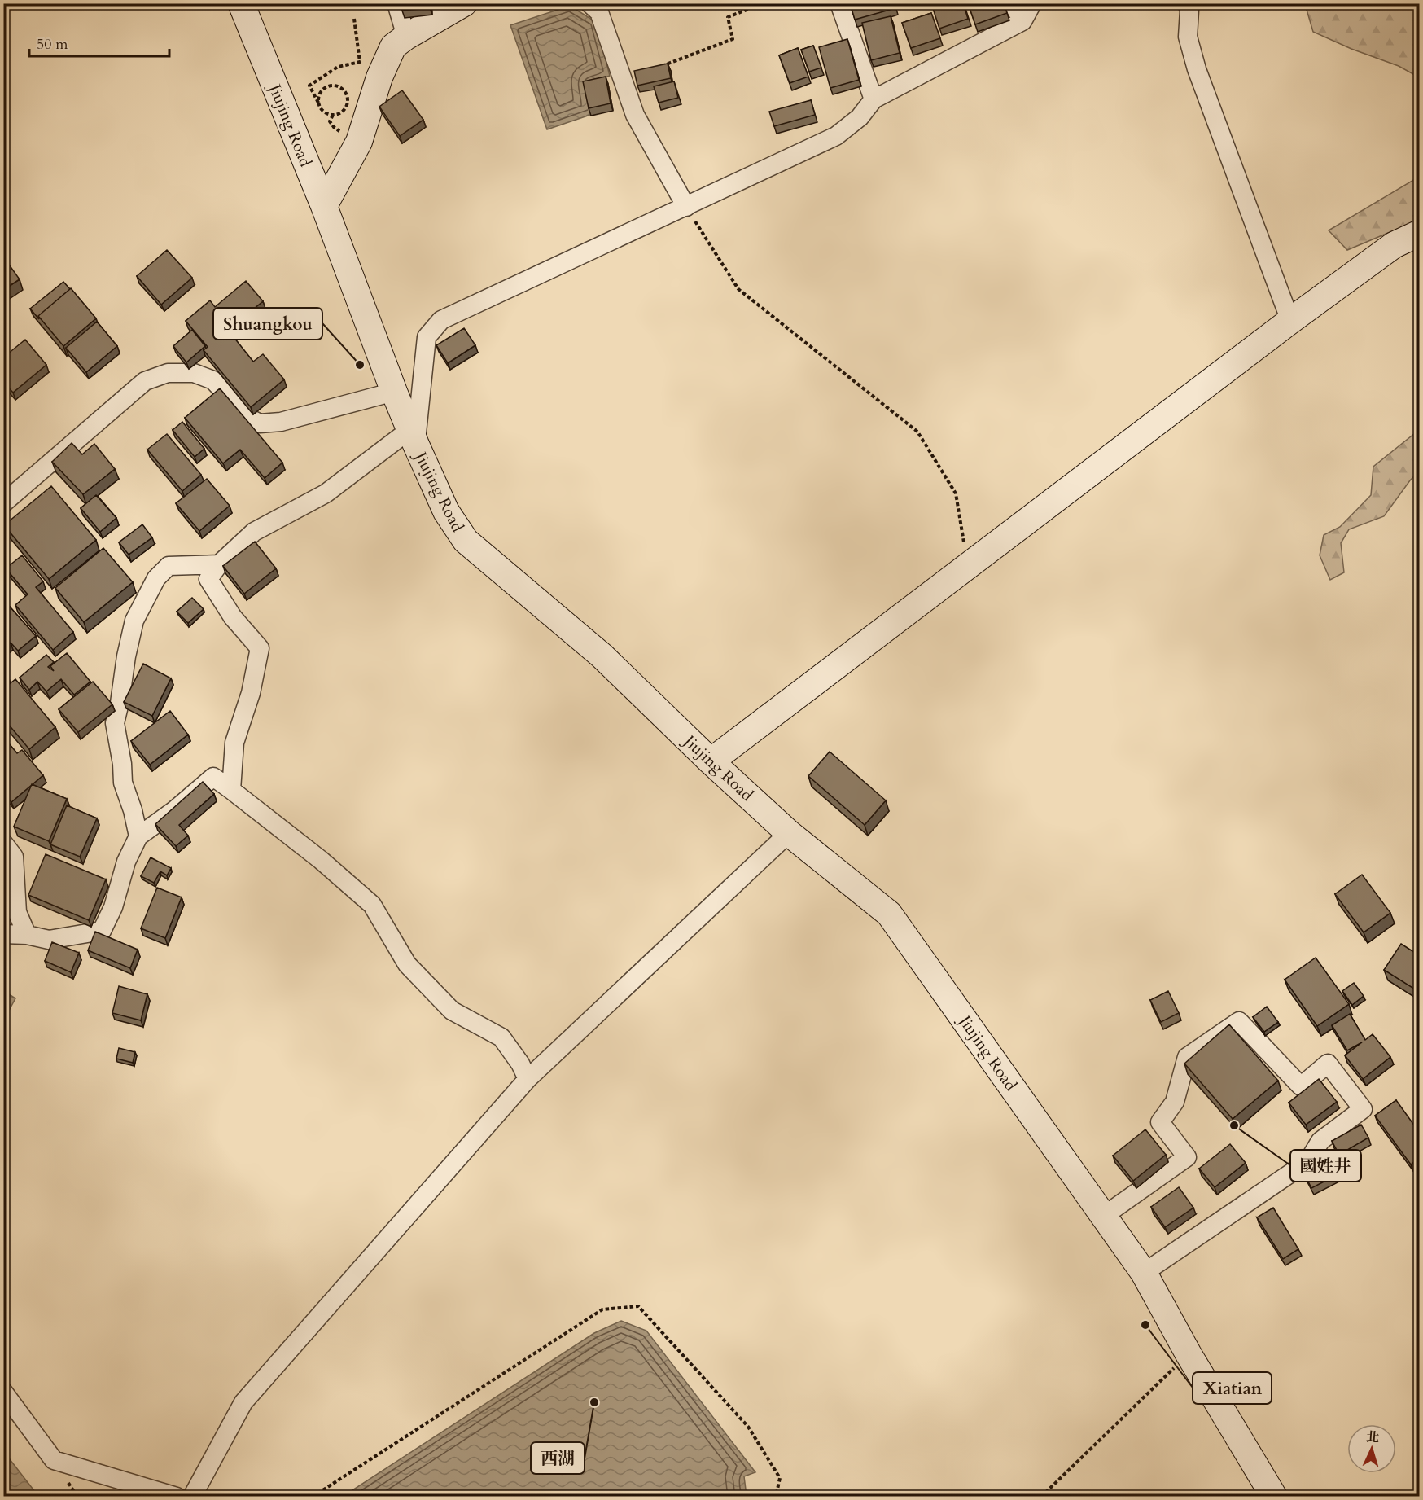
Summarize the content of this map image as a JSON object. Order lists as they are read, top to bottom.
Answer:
{
  "streets": {
    "main road": ["Jiujing Road"]
  },
  "places": [
    "Shuangkou",
    "國姓井",
    "Xiatian",
    "西湖"
  ],
  "scale_bar": "50 m",
  "north": "top"
}
